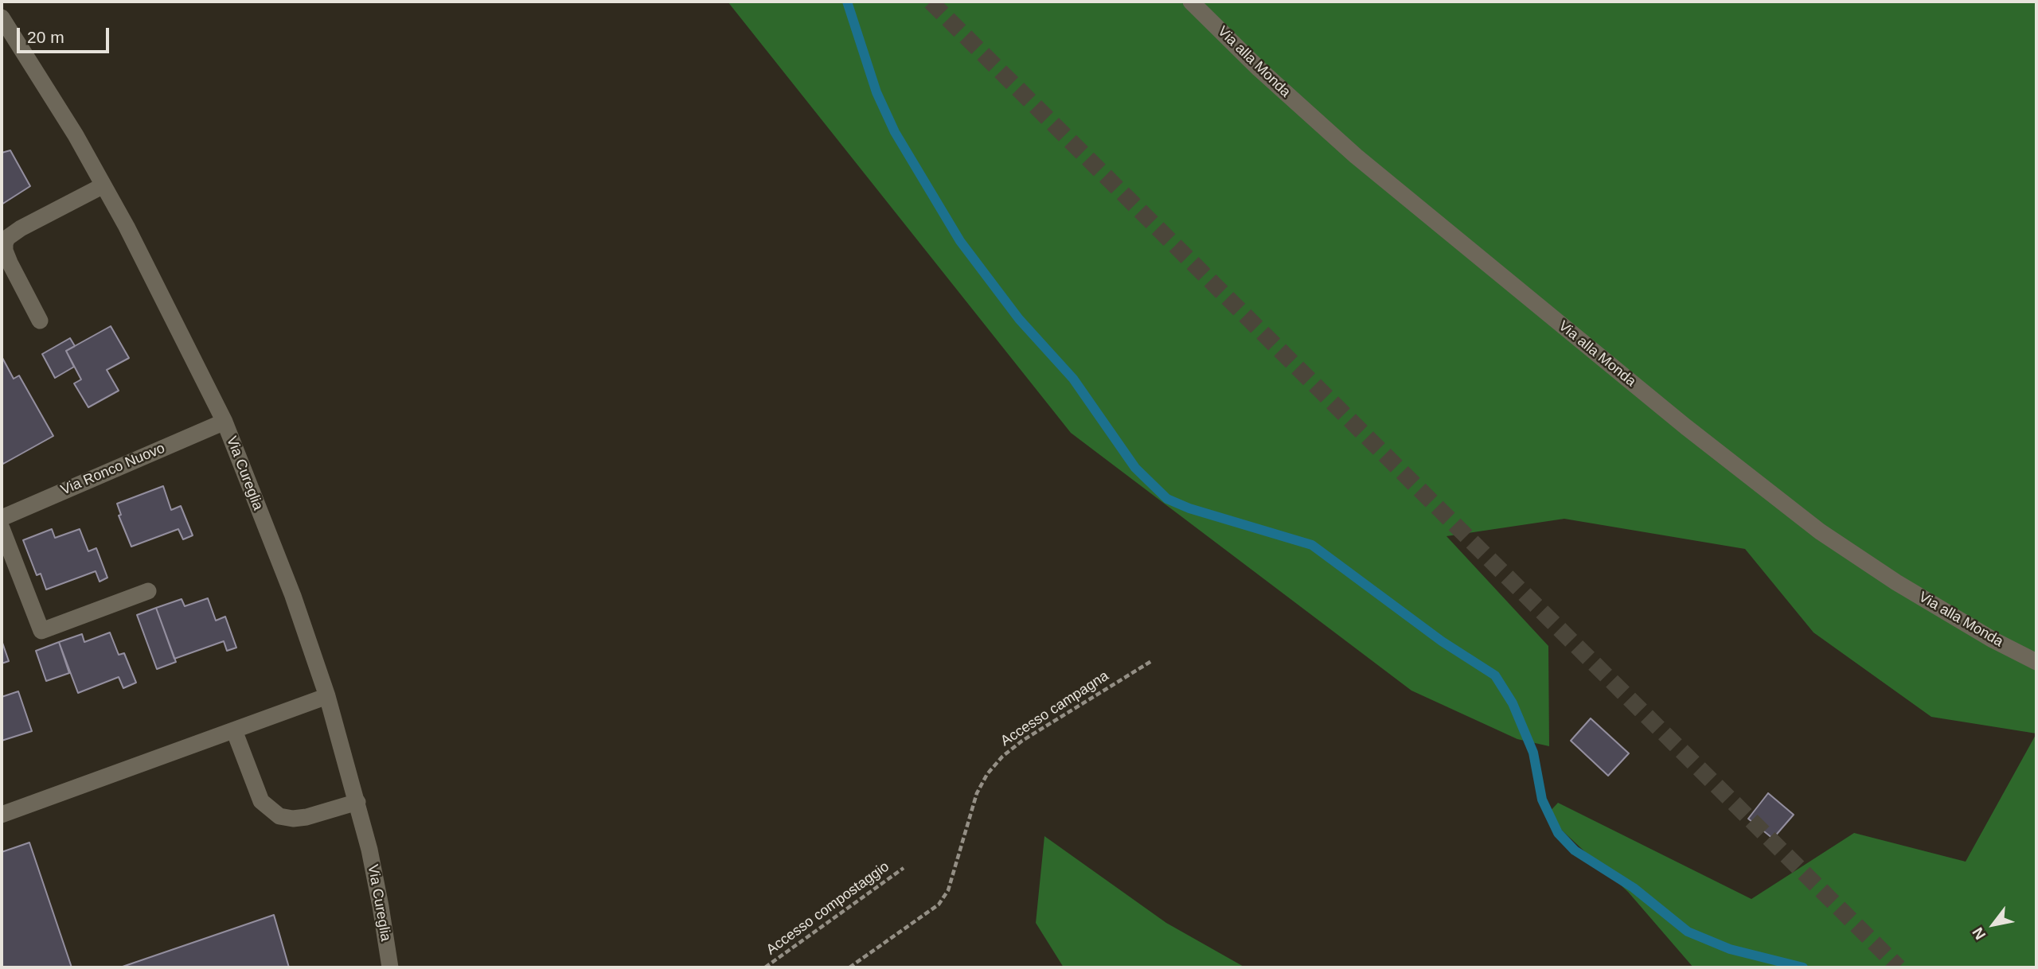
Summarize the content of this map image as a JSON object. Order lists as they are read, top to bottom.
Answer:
{
  "streets": {
    "street": ["Via alla Monda", "Via Ronco Nuovo", "Via Cureglia"],
    "path": ["Accesso campagna", "Accesso compostaggio"]
  },
  "crossings": [
    ["Via Ronco Nuovo", "Via Cureglia"]
  ],
  "scale_bar": "20 m",
  "north": "bottom left"
}
